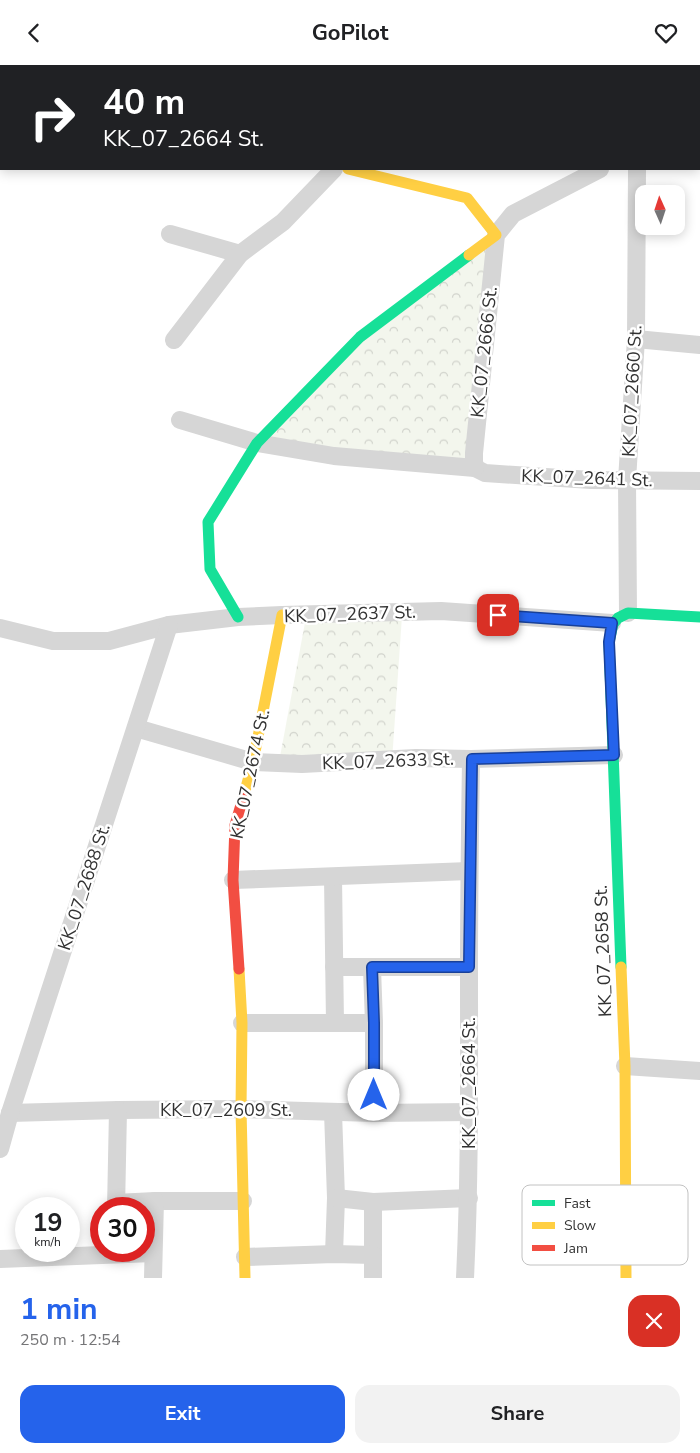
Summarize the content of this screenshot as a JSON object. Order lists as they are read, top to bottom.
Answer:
{
  "streets": {
    "street": [
      "KK_07_2666 St.",
      "KK_07_2660 St.",
      "KK_07_2641 St.",
      "KK_07_2637 St.",
      "KK_07_2633 St.",
      "KK_07_2674 St.",
      "KK_07_2688 St.",
      "KK_07_2658 St.",
      "KK_07_2664 St.",
      "KK_07_2609 St."
    ]
  },
  "crossings": [
    ["KK_07_2666 St.", "KK_07_2641 St."],
    ["KK_07_2660 St.", "KK_07_2641 St."],
    ["KK_07_2637 St.", "KK_07_2674 St."],
    ["KK_07_2637 St.", "KK_07_2688 St."],
    ["KK_07_2637 St.", "KK_07_2658 St."],
    ["KK_07_2633 St.", "KK_07_2674 St."],
    ["KK_07_2633 St.", "KK_07_2688 St."],
    ["KK_07_2633 St.", "KK_07_2658 St."],
    ["KK_07_2633 St.", "KK_07_2664 St."],
    ["KK_07_2674 St.", "KK_07_2609 St."],
    ["KK_07_2688 St.", "KK_07_2609 St."],
    ["KK_07_2664 St.", "KK_07_2609 St."]
  ],
  "legend": ["Fast", "Slow", "Jam"],
  "north": "top",
  "page": {
    "header": "GoPilot",
    "turn": ["40 m", "KK_07_2664 St."],
    "speed": "19 km/h",
    "limit": "30",
    "heading": ["1 min", "250 m · 12:54"],
    "buttons": ["Exit", "Share"]
  }
}
